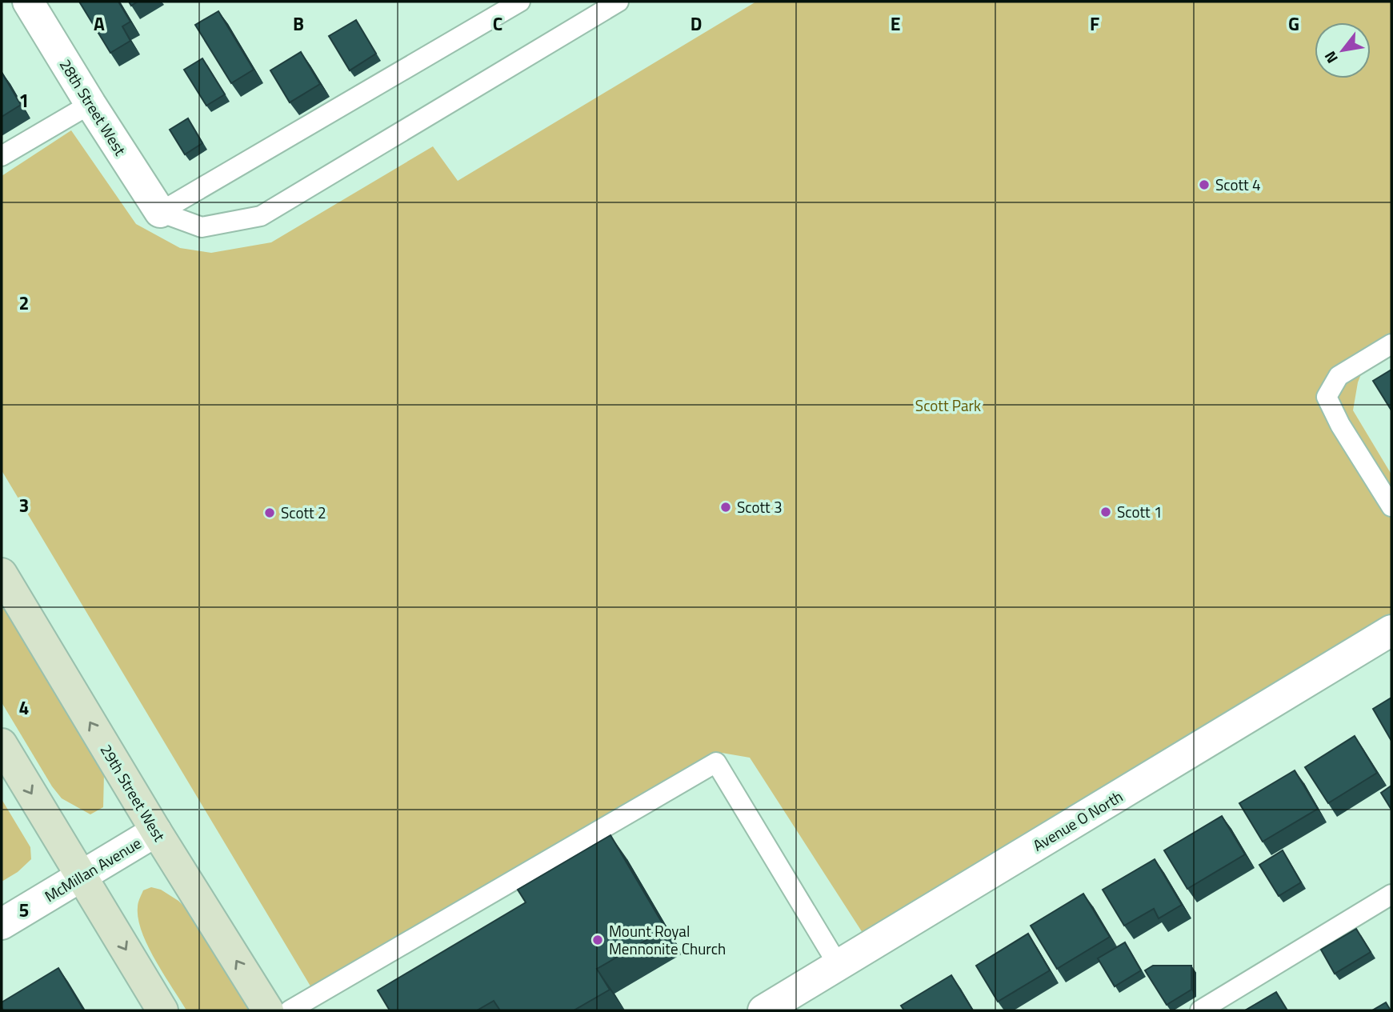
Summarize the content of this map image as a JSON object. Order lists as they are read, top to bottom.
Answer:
{
  "streets": {
    "street": [
      "28th Street West",
      "29th Street West",
      "Avenue O North",
      "McMillan Avenue"
    ]
  },
  "crossings": [
    ["29th Street West", "McMillan Avenue"]
  ],
  "parks": ["Scott Park"],
  "places": [
    "Scott 4",
    "Scott 3",
    "Scott 1",
    "Scott 2",
    "Mount Royal Mennonite Church"
  ],
  "north": "bottom left",
  "grid": {
    "columns": [
      "A",
      "B",
      "C",
      "D",
      "E",
      "F",
      "G"
    ],
    "rows": [
      "1",
      "2",
      "3",
      "4",
      "5"
    ]
  }
}
